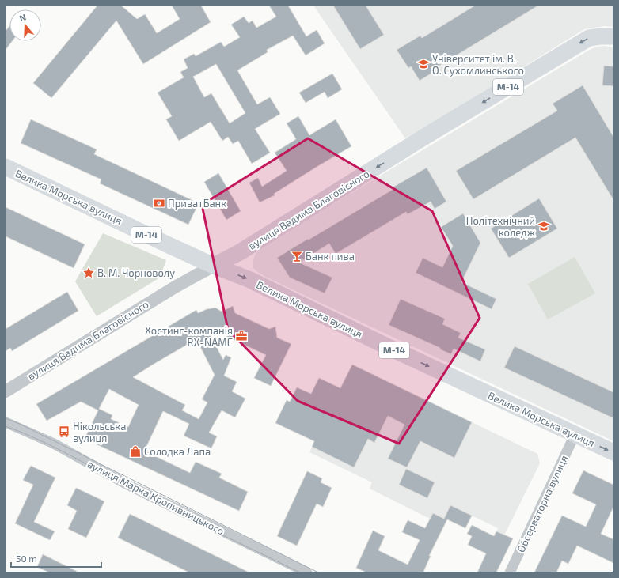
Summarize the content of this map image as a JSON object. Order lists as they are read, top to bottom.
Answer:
{
  "streets": {
    "highway": ["М-14", "Велика Морська вулиця", "вулиця Вадима Благовісного"],
    "street": ["вулиця Марка Кропивницького", "Обсерваторна вулиця"]
  },
  "crossings": [
    ["Велика Морська вулиця", "вулиця Вадима Благовісного"],
    ["Велика Морська вулиця", "Обсерваторна вулиця"]
  ],
  "one_way": ["Велика Морська вулиця", "вулиця Вадима Благовісного"],
  "places": {
    "school or university": ["Університет ім. В. О. Сухомлинського", "Політехнічний коледж"],
    "bank": ["ПриватБанк"],
    "bar": ["Банк пива"],
    "place": ["В. М. Чорноволу"],
    "office": ["Хостинг-компанія RX-NAME"],
    "bus stop": ["Нікольська вулиця"],
    "shop": ["Солодка Лапа"]
  },
  "scale_bar": "50 m",
  "north": "top"
}
